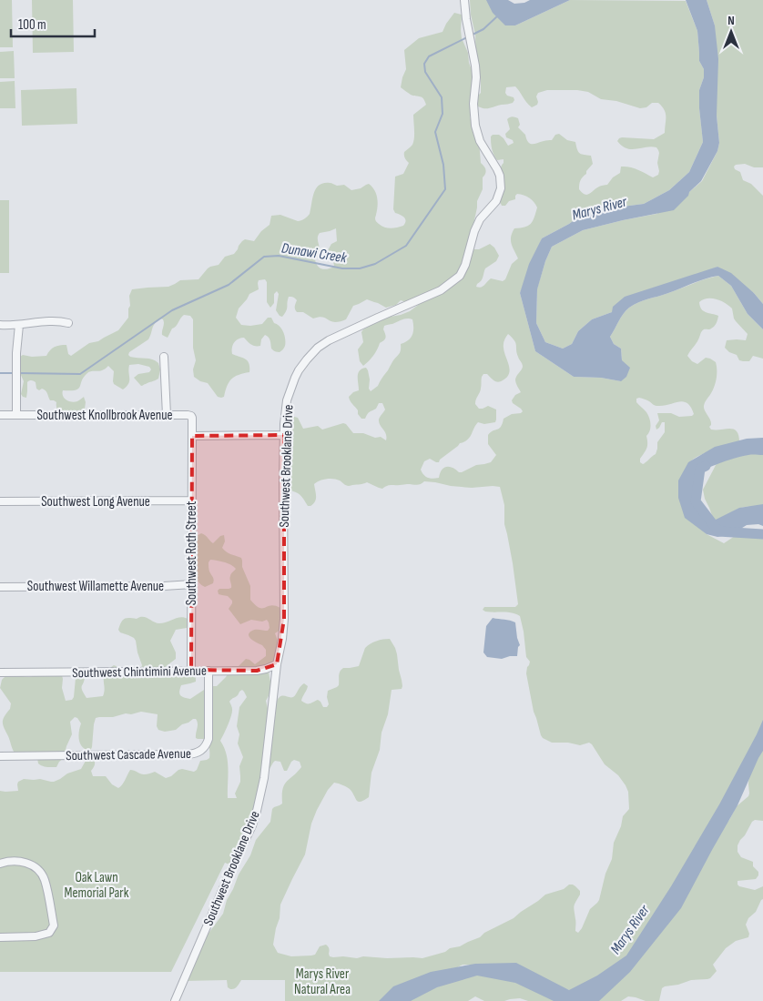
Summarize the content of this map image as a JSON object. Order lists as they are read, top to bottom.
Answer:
{
  "streets": {
    "street": [
      "Southwest Knollbrook Avenue",
      "Southwest Brooklane Drive",
      "Southwest Long Avenue",
      "Southwest Roth Street",
      "Southwest Willamette Avenue",
      "Southwest Chintimini Avenue",
      "Southwest Cascade Avenue"
    ]
  },
  "crossings": [
    ["Southwest Knollbrook Avenue", "Southwest Roth Street"],
    ["Southwest Brooklane Drive", "Southwest Chintimini Avenue"],
    ["Southwest Long Avenue", "Southwest Roth Street"],
    ["Southwest Roth Street", "Southwest Willamette Avenue"],
    ["Southwest Roth Street", "Southwest Chintimini Avenue"],
    ["Southwest Chintimini Avenue", "Southwest Cascade Avenue"]
  ],
  "water": ["Marys River", "Dunawi Creek"],
  "parks": ["Oak Lawn Memorial Park", "Marys River Natural Area"],
  "scale_bar": "100 m",
  "north": "top"
}
